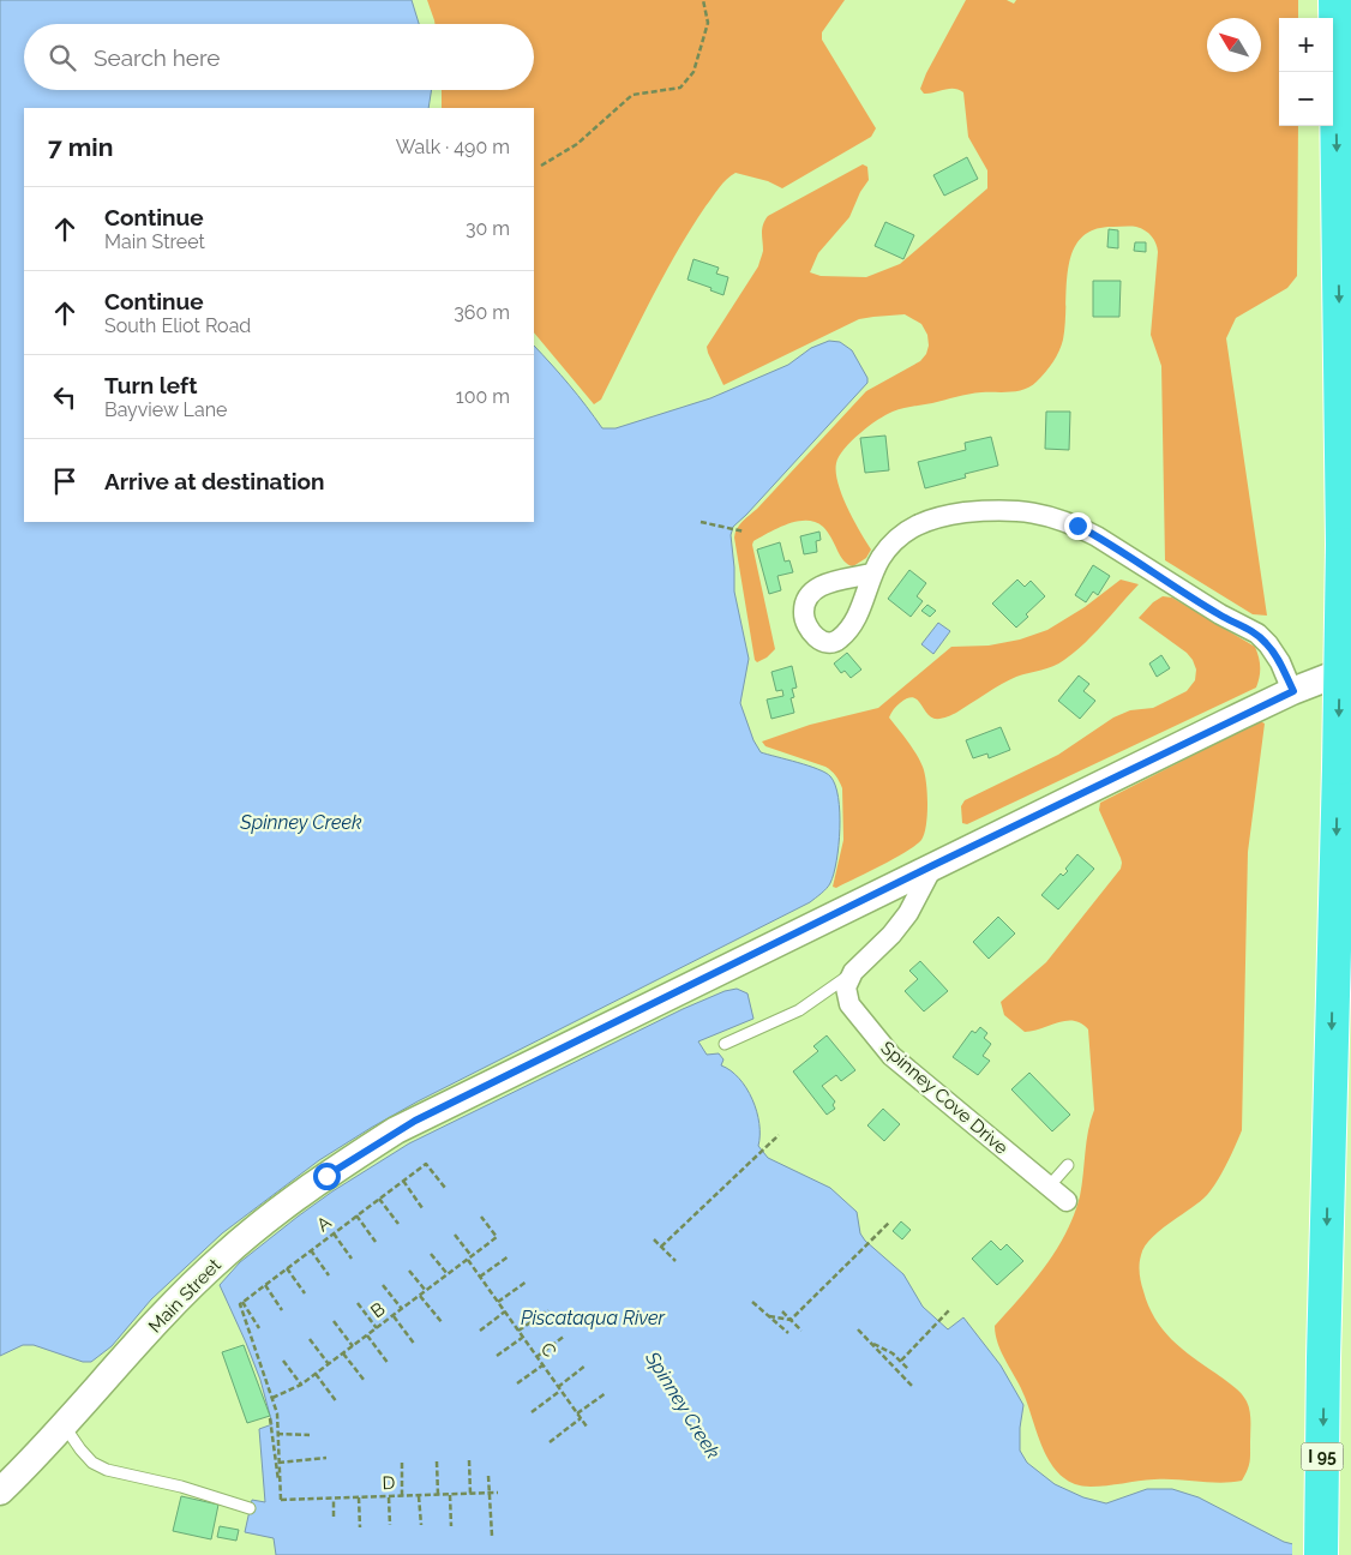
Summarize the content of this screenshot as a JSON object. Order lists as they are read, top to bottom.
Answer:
{
  "streets": {
    "highway": ["I 95"],
    "main road": ["Main Street"],
    "street": ["Spinney Cove Drive"],
    "path": [
      "A",
      "B",
      "C",
      "D"
    ]
  },
  "crossings": [
    ["B", "C"]
  ],
  "water": ["Spinney Creek", "Piscataqua River"],
  "north": "top left",
  "page": {
    "map_buttons": ["+", "−"],
    "search": "Search here",
    "heading": ["7 min", "Walk · 490 m"],
    "list": [
      ["Continue", "Main Street", "30 m"],
      ["Continue", "South Eliot Road", "360 m"],
      ["Turn left", "Bayview Lane", "100 m"],
      "Arrive at destination"
    ]
  }
}
